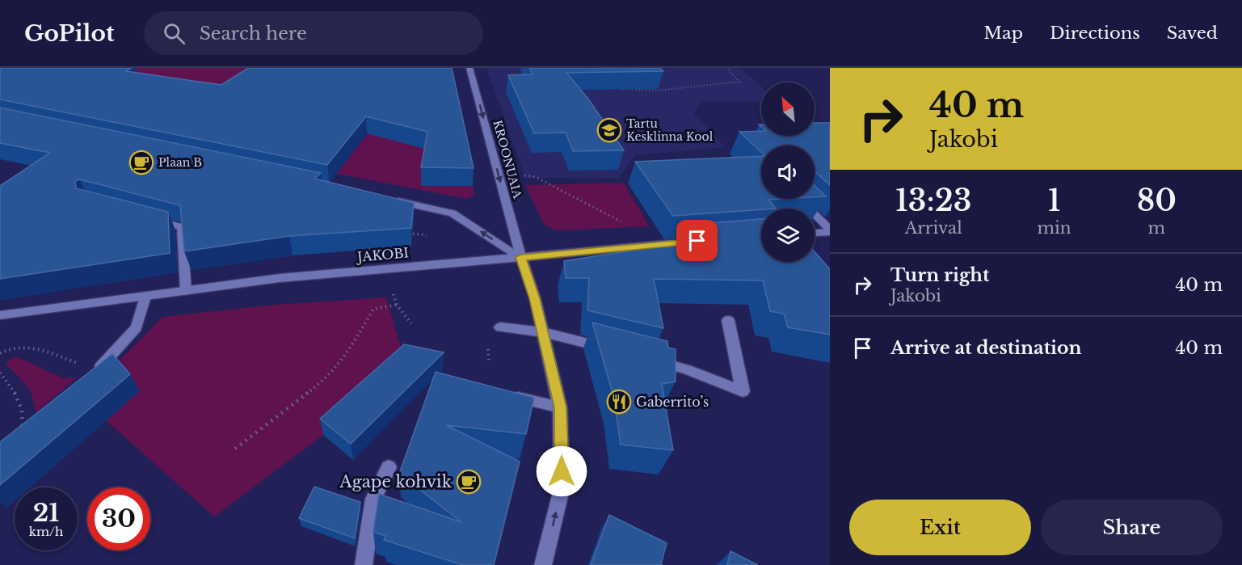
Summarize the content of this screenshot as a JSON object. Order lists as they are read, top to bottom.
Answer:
{
  "streets": {
    "main road": ["KROONUAIA", "JAKOBI"]
  },
  "crossings": [
    ["KROONUAIA", "JAKOBI"]
  ],
  "places": {
    "school or university": ["Tartu Kesklinna Kool"],
    "cafe": ["Plaan B", "Agape kohvik"],
    "restaurant": ["Gaberrito’s"]
  },
  "north": "top left",
  "page": {
    "header": "GoPilot",
    "search": "Search here",
    "nav": ["Map", "Directions", "Saved"],
    "turn": ["40 m", "Jakobi"],
    "eta": [
      "13:23",
      "Arrival",
      "1",
      "min",
      "80",
      "m"
    ],
    "list": [
      {
        "name": "Turn right",
        "note": "Jakobi",
        "value": "40 m"
      },
      {
        "name": "Arrive at destination",
        "value": "40 m"
      }
    ],
    "speed": "21 km/h",
    "limit": "30",
    "buttons": ["Exit", "Share"]
  }
}
